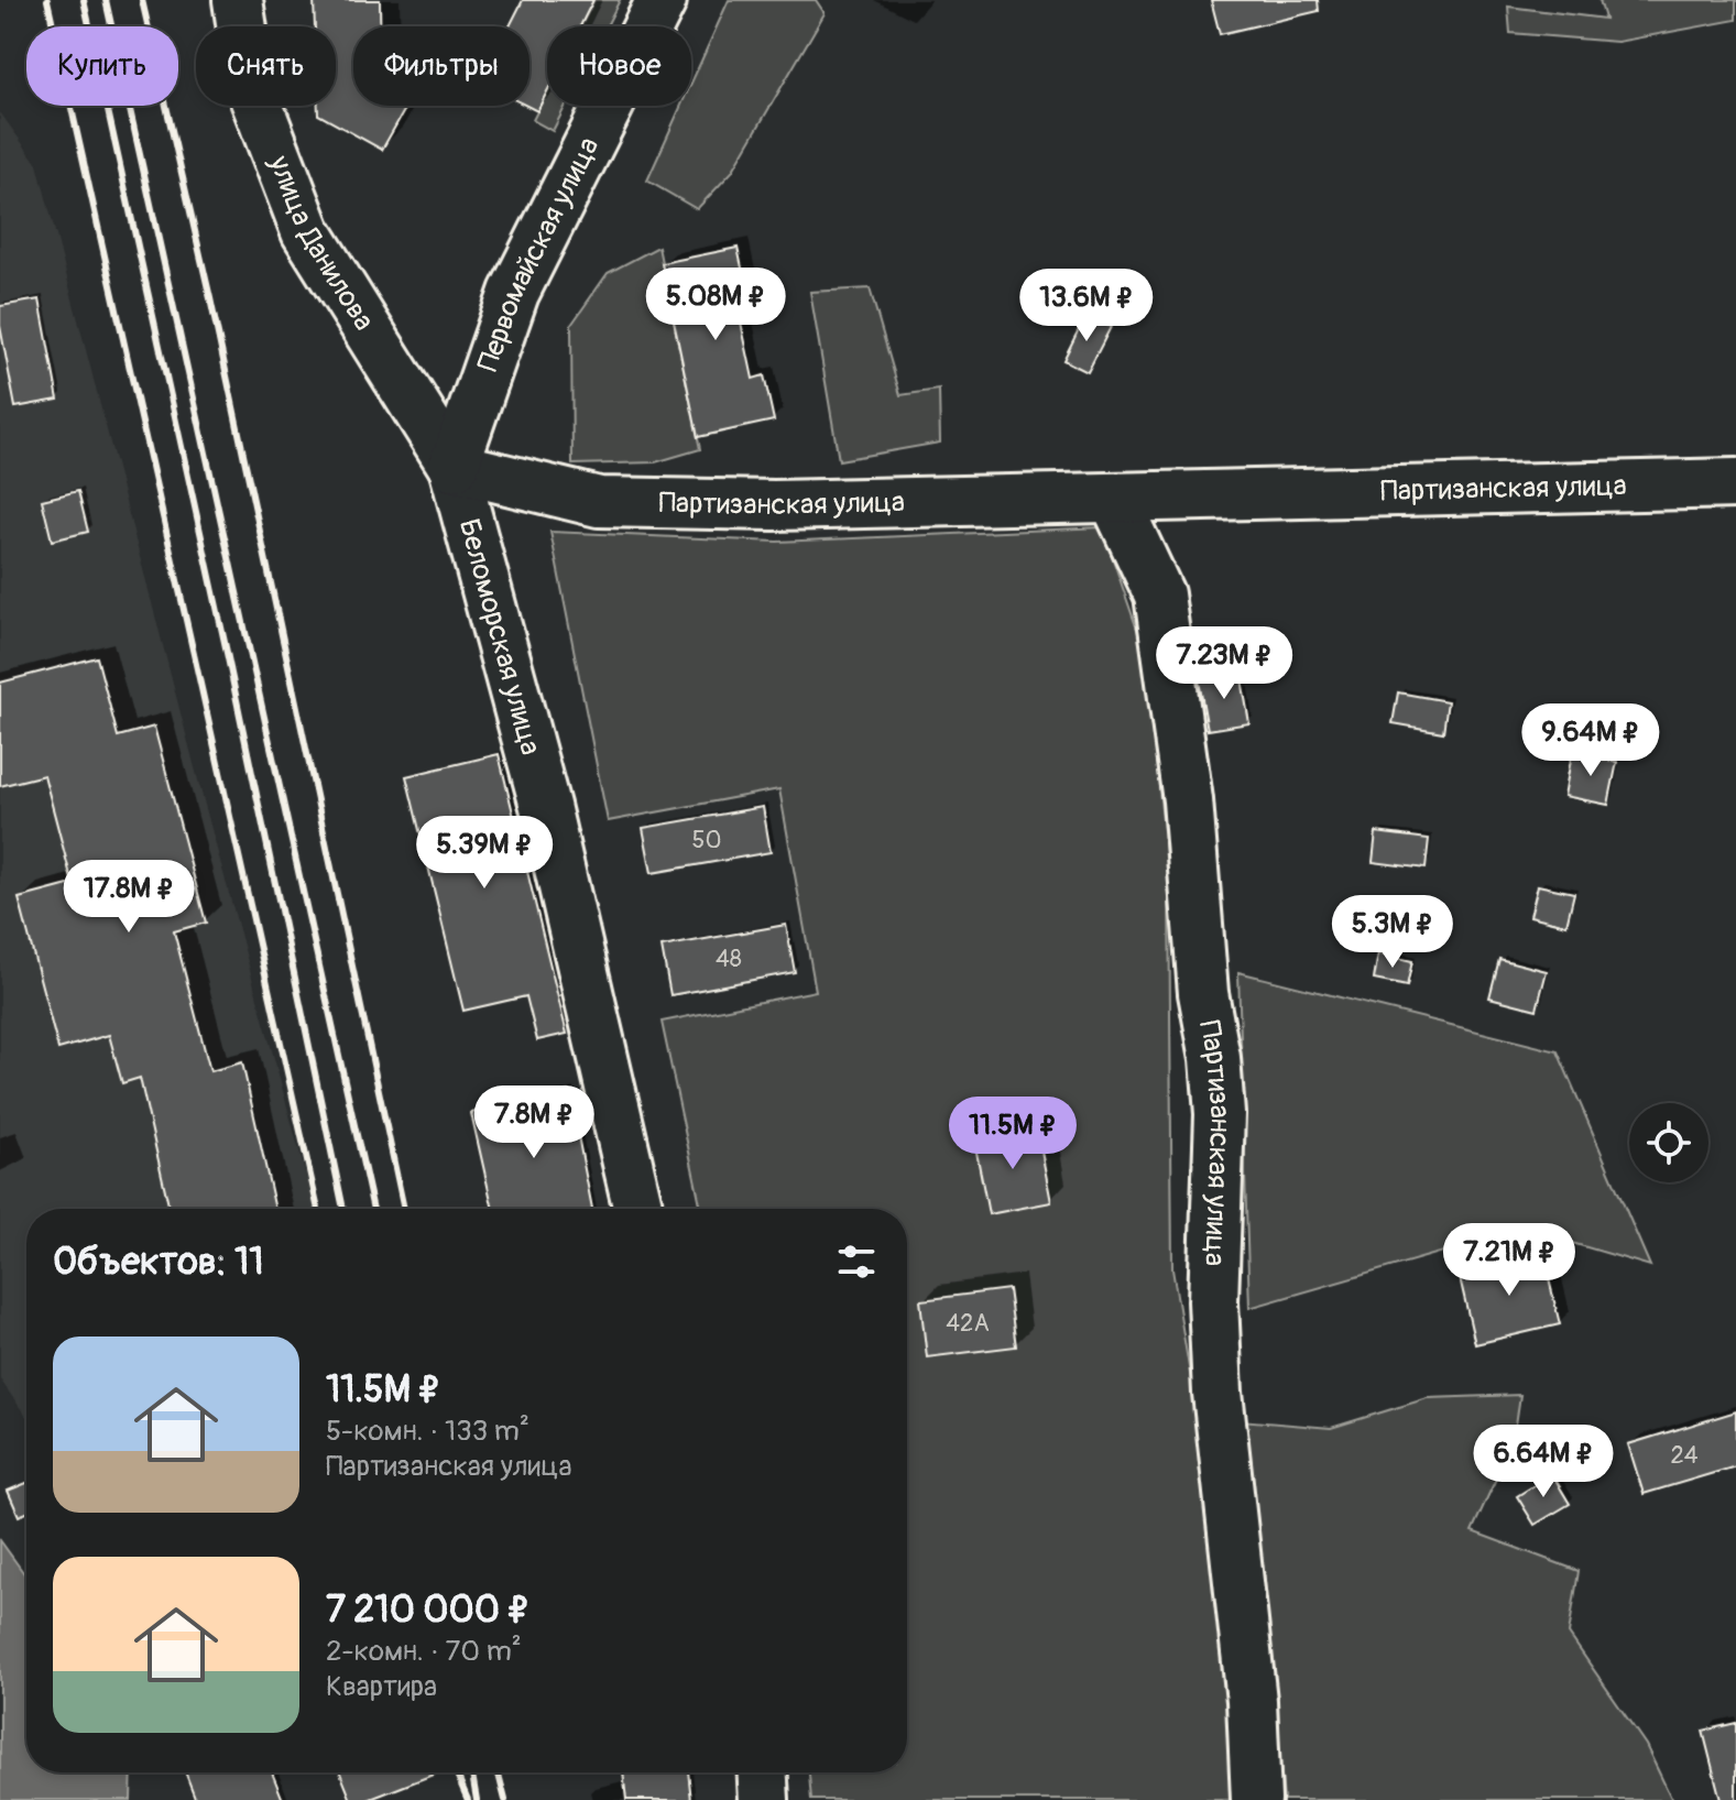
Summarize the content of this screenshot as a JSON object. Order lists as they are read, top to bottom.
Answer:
{
  "streets": {
    "main road": [
      "улица Данилова",
      "Первомайская улица",
      "Партизанская улица",
      "Беломорская улица"
    ]
  },
  "crossings": [
    ["улица Данилова", "Первомайская улица"],
    ["улица Данилова", "Партизанская улица"],
    ["улица Данилова", "Беломорская улица"],
    ["Первомайская улица", "Партизанская улица"],
    ["Первомайская улица", "Беломорская улица"],
    ["Партизанская улица", "Беломорская улица"]
  ],
  "house_numbers": [
    "50",
    "48",
    "42А",
    "24"
  ],
  "page": {
    "chip": [
      "Купить",
      "Снять",
      "Фильтры",
      "Новое"
    ],
    "price": [
      "5.08M ₽",
      "13.6M ₽",
      "7.23M ₽",
      "9.64M ₽",
      "5.39M ₽",
      "17.8M ₽",
      "5.3M ₽",
      "7.8M ₽",
      "11.5M ₽",
      "7.21M ₽",
      "6.64M ₽"
    ],
    "heading": "Объектов: 11",
    "list": [
      {
        "name": "11.5M ₽",
        "note": "5-комн. · 133 m² · Партизанская улица"
      },
      {
        "name": "7 210 000 ₽",
        "note": "2-комн. · 70 m² · Квартира"
      }
    ]
  }
}
